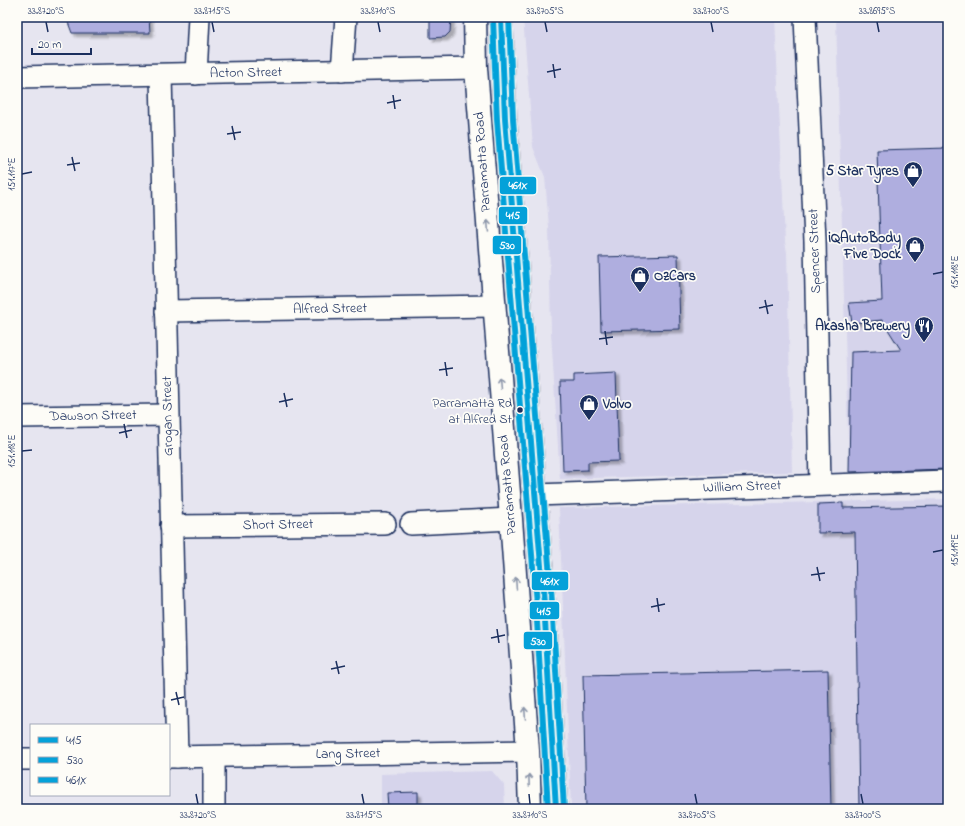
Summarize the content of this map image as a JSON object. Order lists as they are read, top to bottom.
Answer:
{
  "streets": {
    "highway": ["Parramatta Road"],
    "street": [
      "Acton Street",
      "Spencer Street",
      "Alfred Street",
      "Dawson Street",
      "Grogan Street",
      "William Street",
      "Short Street",
      "Lang Street"
    ]
  },
  "crossings": [
    ["Acton Street", "Parramatta Road"],
    ["Acton Street", "Grogan Street"],
    ["Parramatta Road", "Alfred Street"],
    ["Parramatta Road", "William Street"],
    ["Parramatta Road", "Lang Street"],
    ["Spencer Street", "William Street"],
    ["Alfred Street", "Grogan Street"],
    ["Dawson Street", "Grogan Street"],
    ["Grogan Street", "Short Street"],
    ["Grogan Street", "Lang Street"]
  ],
  "places": {
    "shop": [
      "5 Star Tyres",
      "iQAutoBody Five Dock",
      "OzCars",
      "Volvo"
    ],
    "restaurant": ["Akasha Brewery"],
    "other": ["Parramatta Rd at Alfred St"]
  },
  "lines": ["transit line 415", "transit line 530", "transit line 461X"],
  "legend": ["415", "530", "461X"],
  "scale_bar": "20 m",
  "coordinates": [
    "33.8720°S",
    "33.8715°S",
    "33.8710°S",
    "33.8705°S",
    "33.8700°S",
    "33.8695°S",
    "151.117°E",
    "151.118°E",
    "151.119°E"
  ]
}
